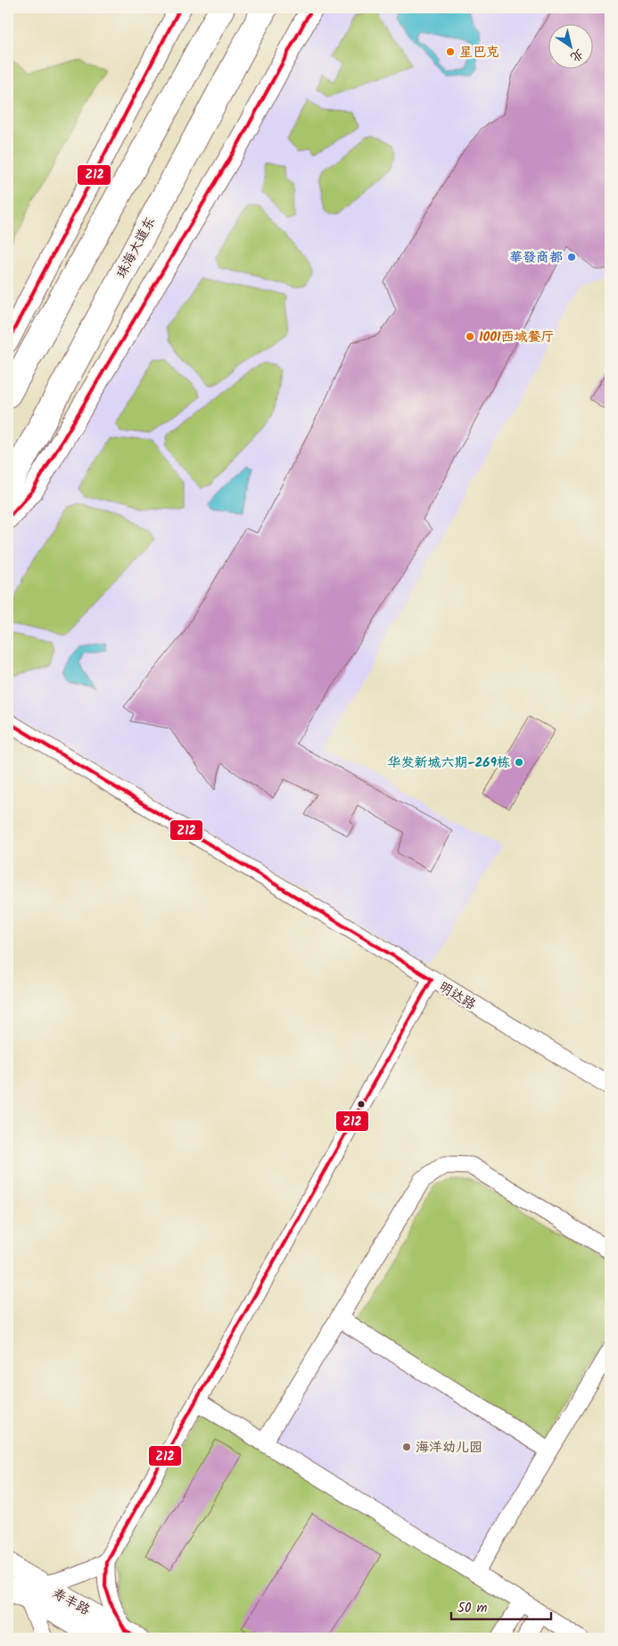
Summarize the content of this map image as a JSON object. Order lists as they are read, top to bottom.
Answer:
{
  "streets": {
    "highway": ["珠海大道东"],
    "main road": ["寿丰路"],
    "street": ["明达路"]
  },
  "places": [
    "星巴克",
    "華發商都",
    "1001西域餐厅",
    "华发新城六期-269栋",
    "海洋幼儿园"
  ],
  "lines": ["transit line Z12"],
  "scale_bar": "50 m",
  "north": "bottom right"
}
